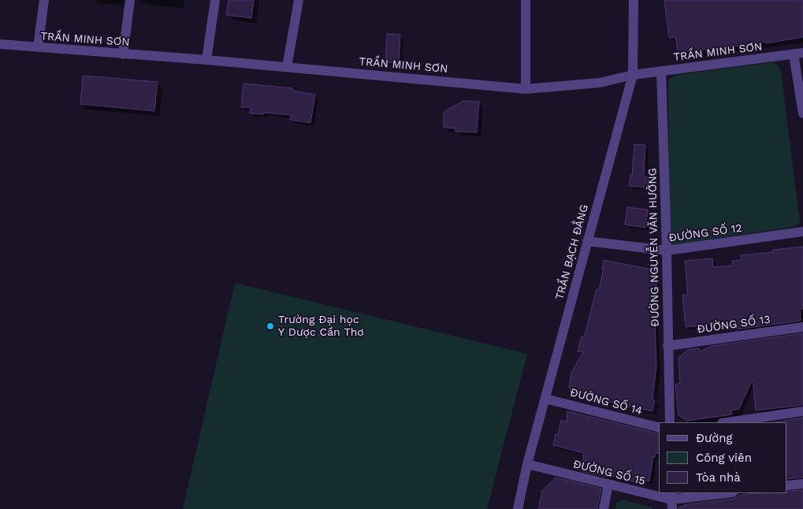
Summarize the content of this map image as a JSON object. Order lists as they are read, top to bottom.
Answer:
{
  "streets": {
    "street": [
      "TRẦN MINH SƠN",
      "ĐƯỜNG SỐ 12",
      "ĐƯỜNG NGUYỄN VĂN HƯỞNG",
      "TRẦN BẠCH ĐẰNG",
      "ĐƯỜNG SỐ 13",
      "ĐƯỜNG SỐ 14",
      "ĐƯỜNG SỐ 15"
    ]
  },
  "crossings": [
    ["TRẦN MINH SƠN", "ĐƯỜNG NGUYỄN VĂN HƯỞNG"],
    ["TRẦN MINH SƠN", "TRẦN BẠCH ĐẰNG"],
    ["ĐƯỜNG SỐ 12", "ĐƯỜNG NGUYỄN VĂN HƯỞNG"],
    ["ĐƯỜNG SỐ 12", "TRẦN BẠCH ĐẰNG"],
    ["ĐƯỜNG NGUYỄN VĂN HƯỞNG", "ĐƯỜNG SỐ 13"],
    ["TRẦN BẠCH ĐẰNG", "ĐƯỜNG SỐ 14"],
    ["TRẦN BẠCH ĐẰNG", "ĐƯỜNG SỐ 15"]
  ],
  "places": ["Trường Đại học Y Dược Cần Thơ"],
  "legend": ["Đường", "Công viên", "Tòa nhà"]
}
